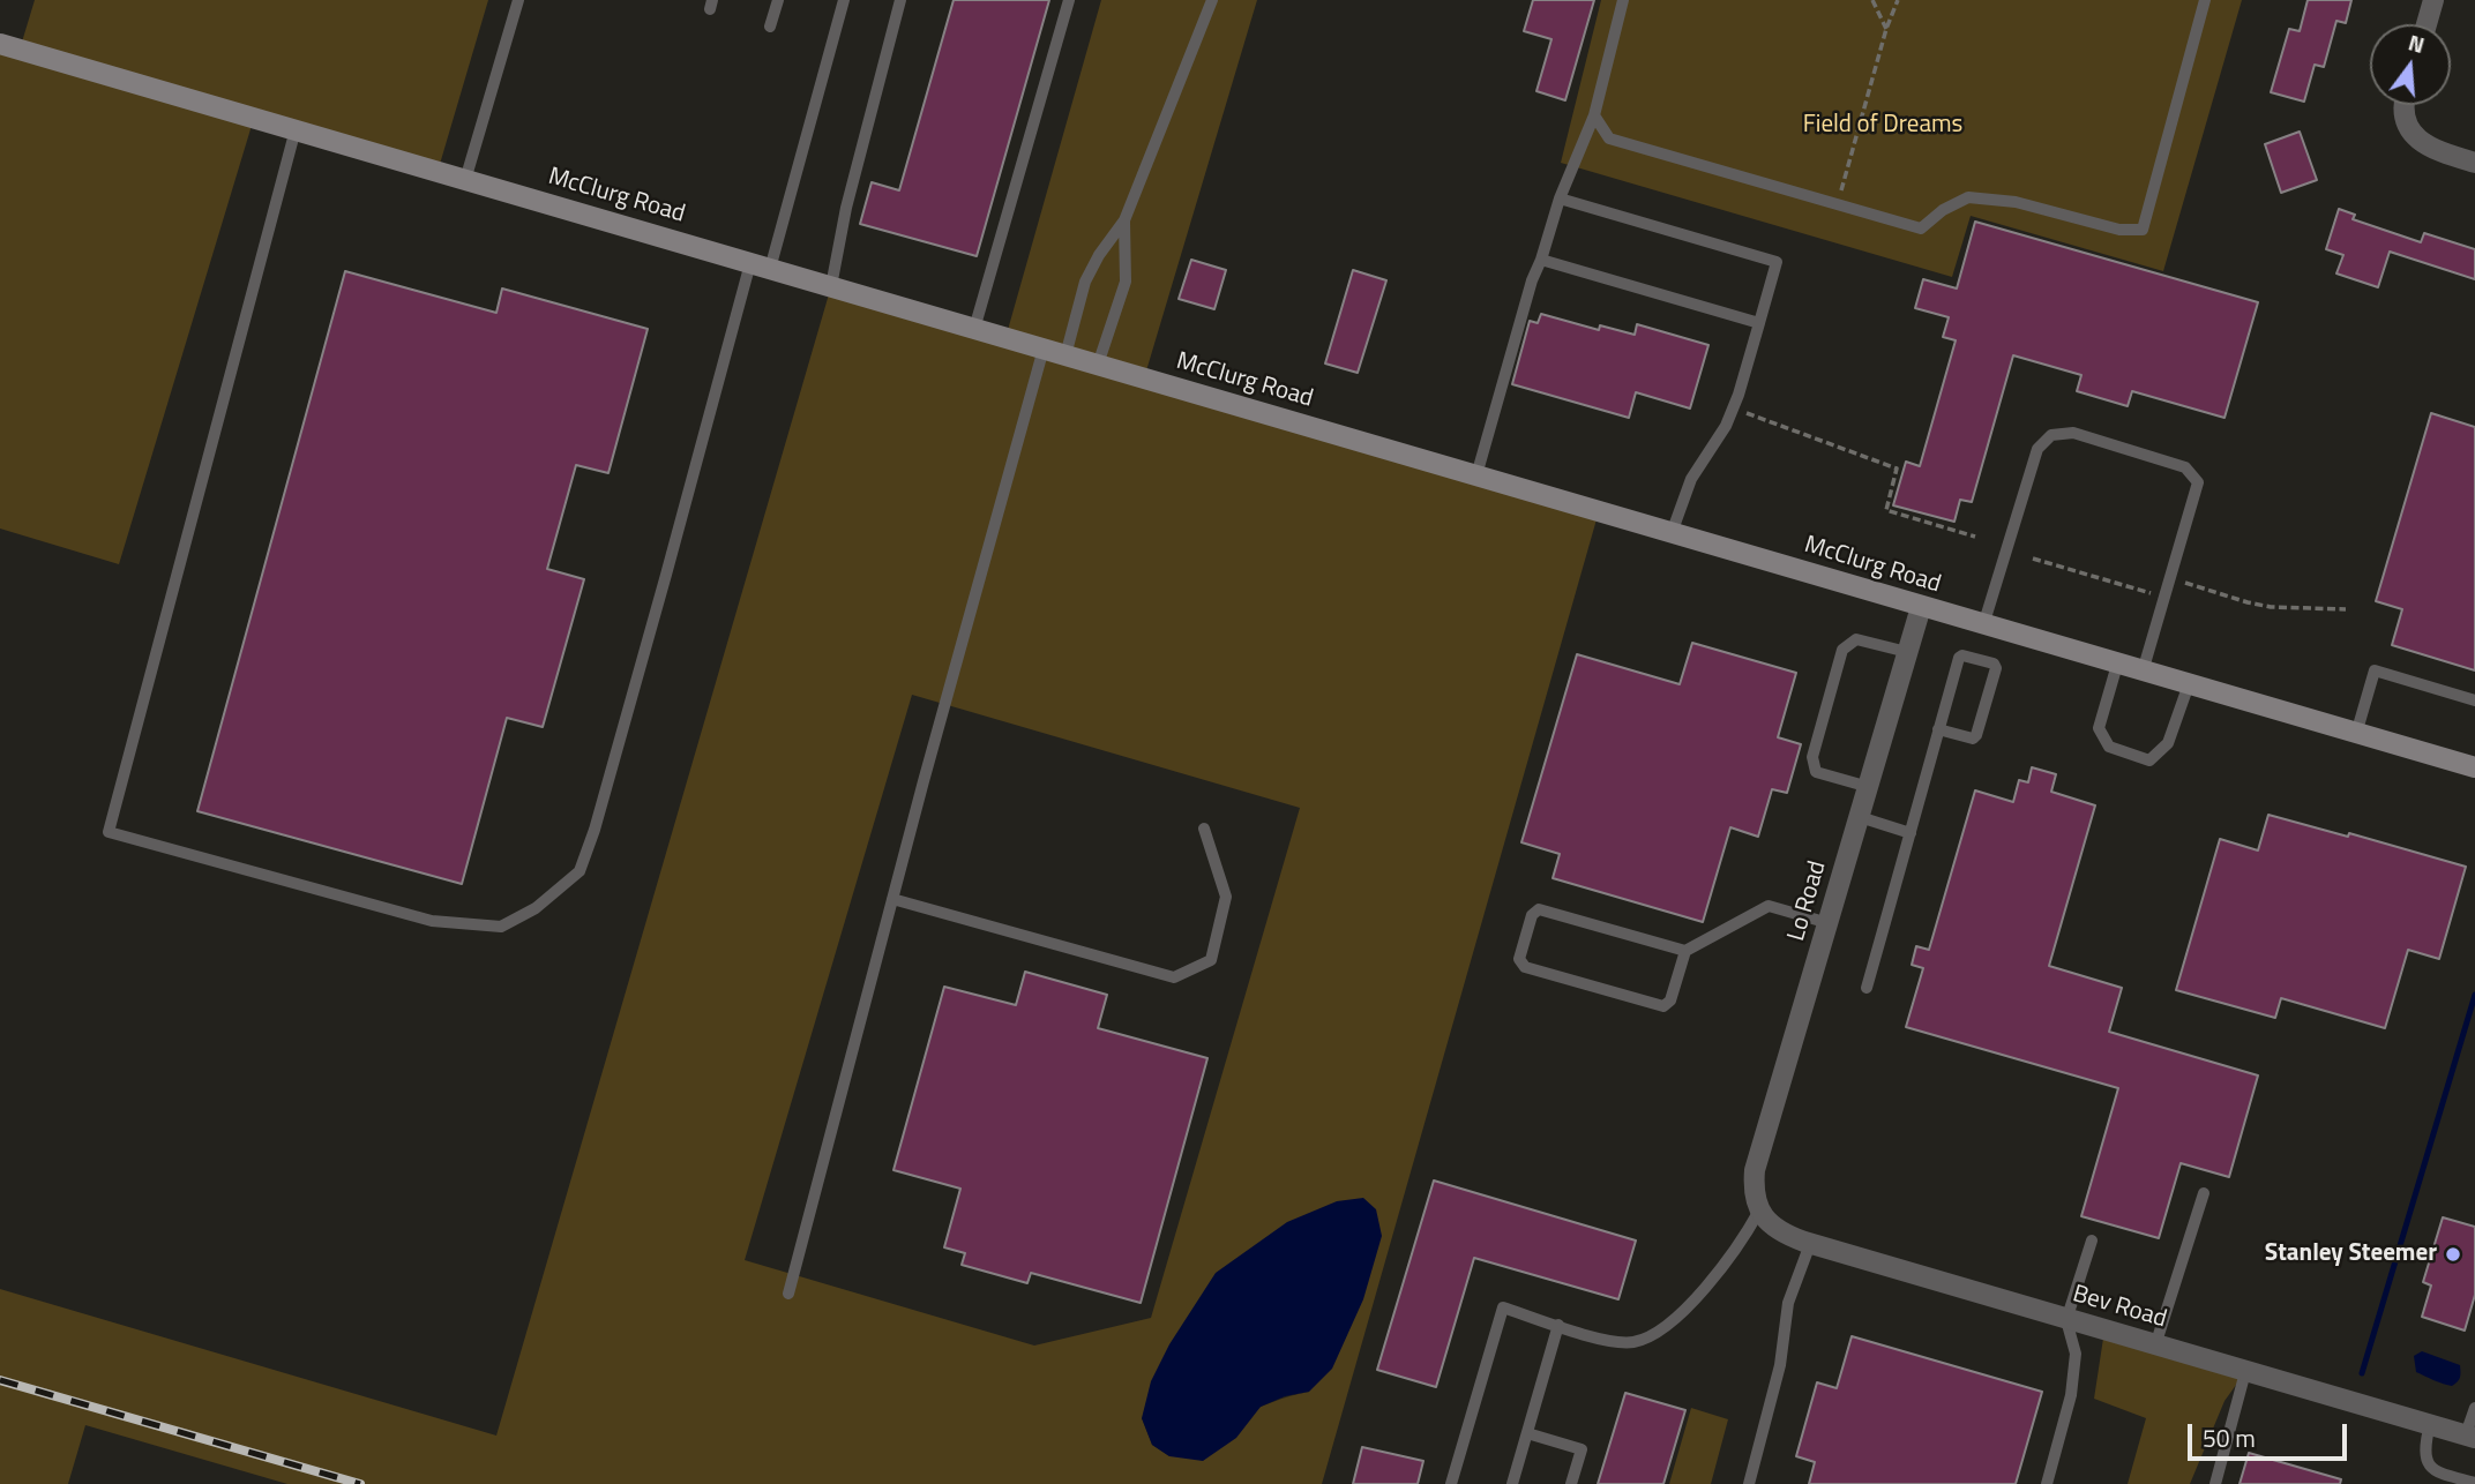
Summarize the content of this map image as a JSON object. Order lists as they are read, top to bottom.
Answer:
{
  "streets": {
    "street": ["McClurg Road", "Lo Road", "Bev Road"]
  },
  "crossings": [
    ["McClurg Road", "Lo Road"],
    ["Lo Road", "Bev Road"]
  ],
  "parks": ["Field of Dreams"],
  "places": ["Stanley Steemer"],
  "scale_bar": "50 m",
  "north": "top"
}
